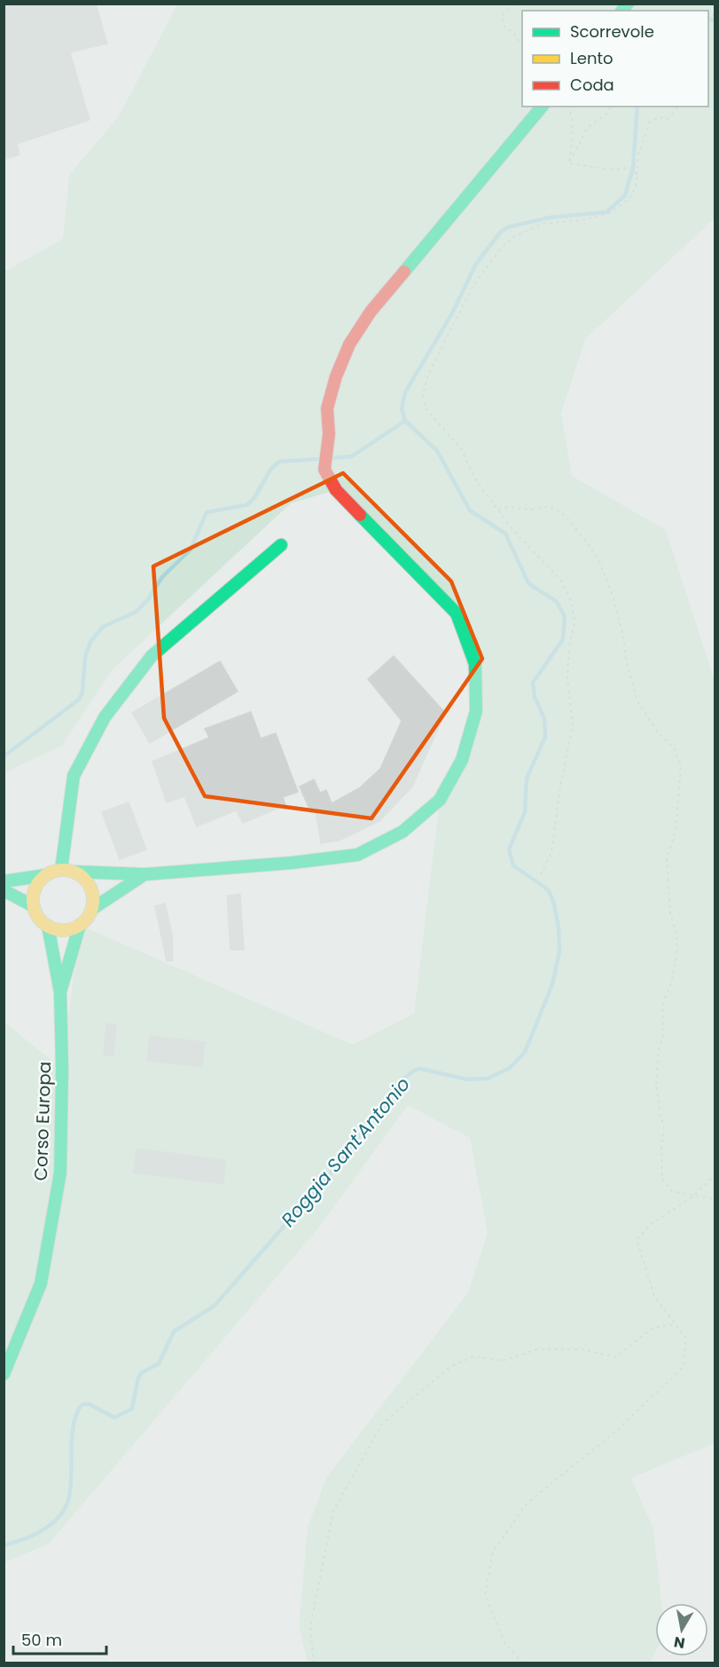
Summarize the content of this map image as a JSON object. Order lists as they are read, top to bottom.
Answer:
{
  "streets": {
    "main road": ["Corso Europa"]
  },
  "water": ["Roggia Sant'Antonio"],
  "legend": ["Scorrevole", "Lento", "Coda"],
  "scale_bar": "50 m",
  "north": "bottom"
}
